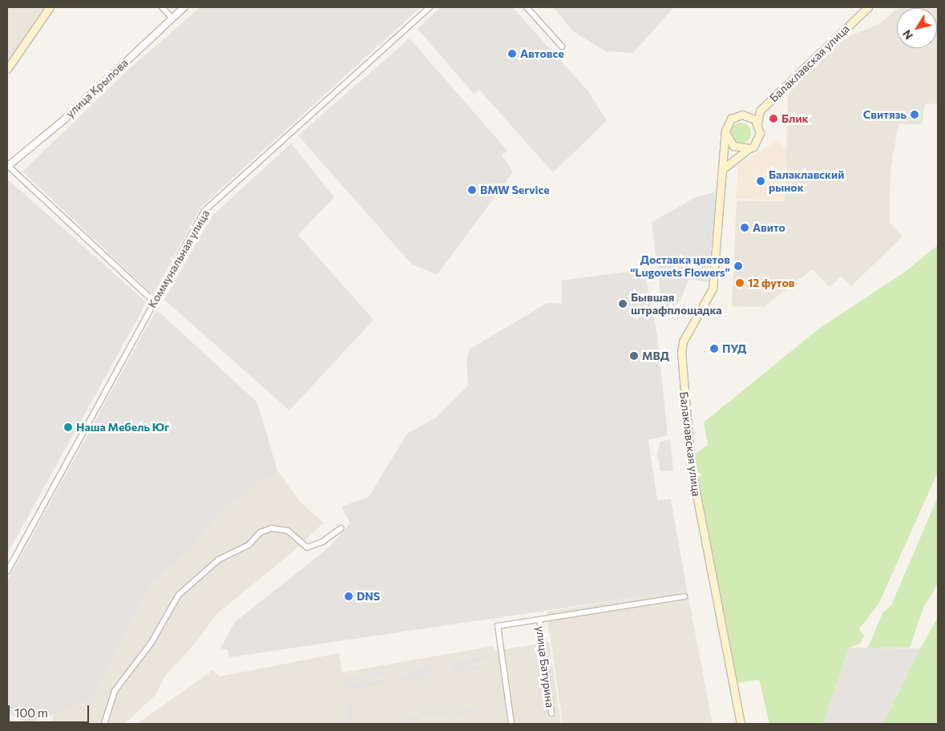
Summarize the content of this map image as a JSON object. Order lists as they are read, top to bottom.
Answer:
{
  "streets": {
    "main road": ["Балаклавская улица"],
    "street": ["улица Крылова", "Коммунальная улица", "улица Батурина"]
  },
  "places": [
    "Автовсе",
    "Свитязь",
    "Блик",
    "Балаклавский рынок",
    "BMW Service",
    "Авито",
    "Доставка цветов “Lugovets Flowers”",
    "12 футов",
    "Бывшая штрафплощадка",
    "ПУД",
    "МВД",
    "Наша Мебель Юг",
    "DNS"
  ],
  "scale_bar": "100 m",
  "north": "bottom left"
}
